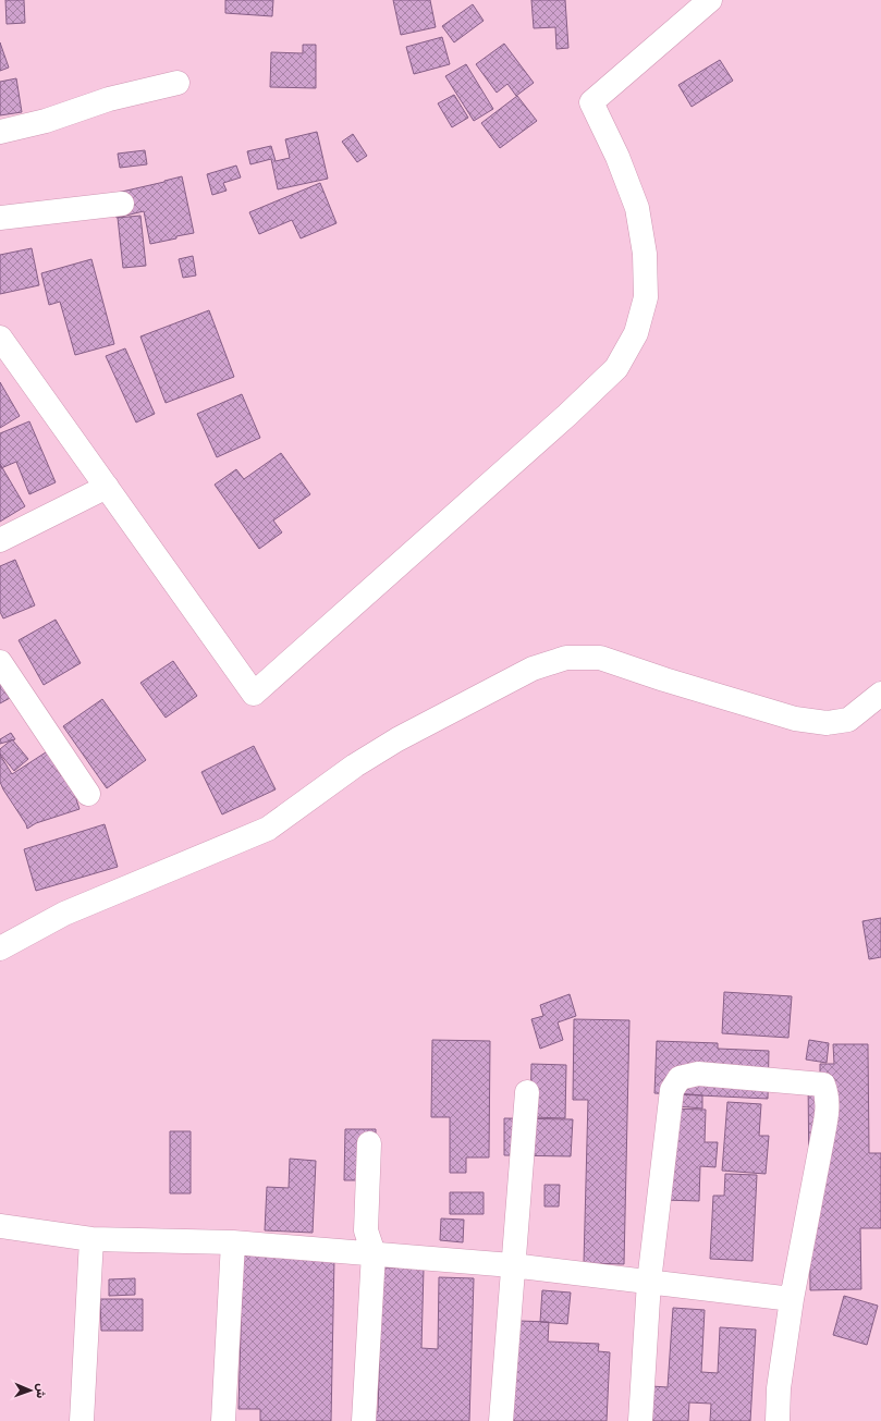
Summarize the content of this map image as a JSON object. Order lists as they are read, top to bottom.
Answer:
{
  "north": "right"
}
